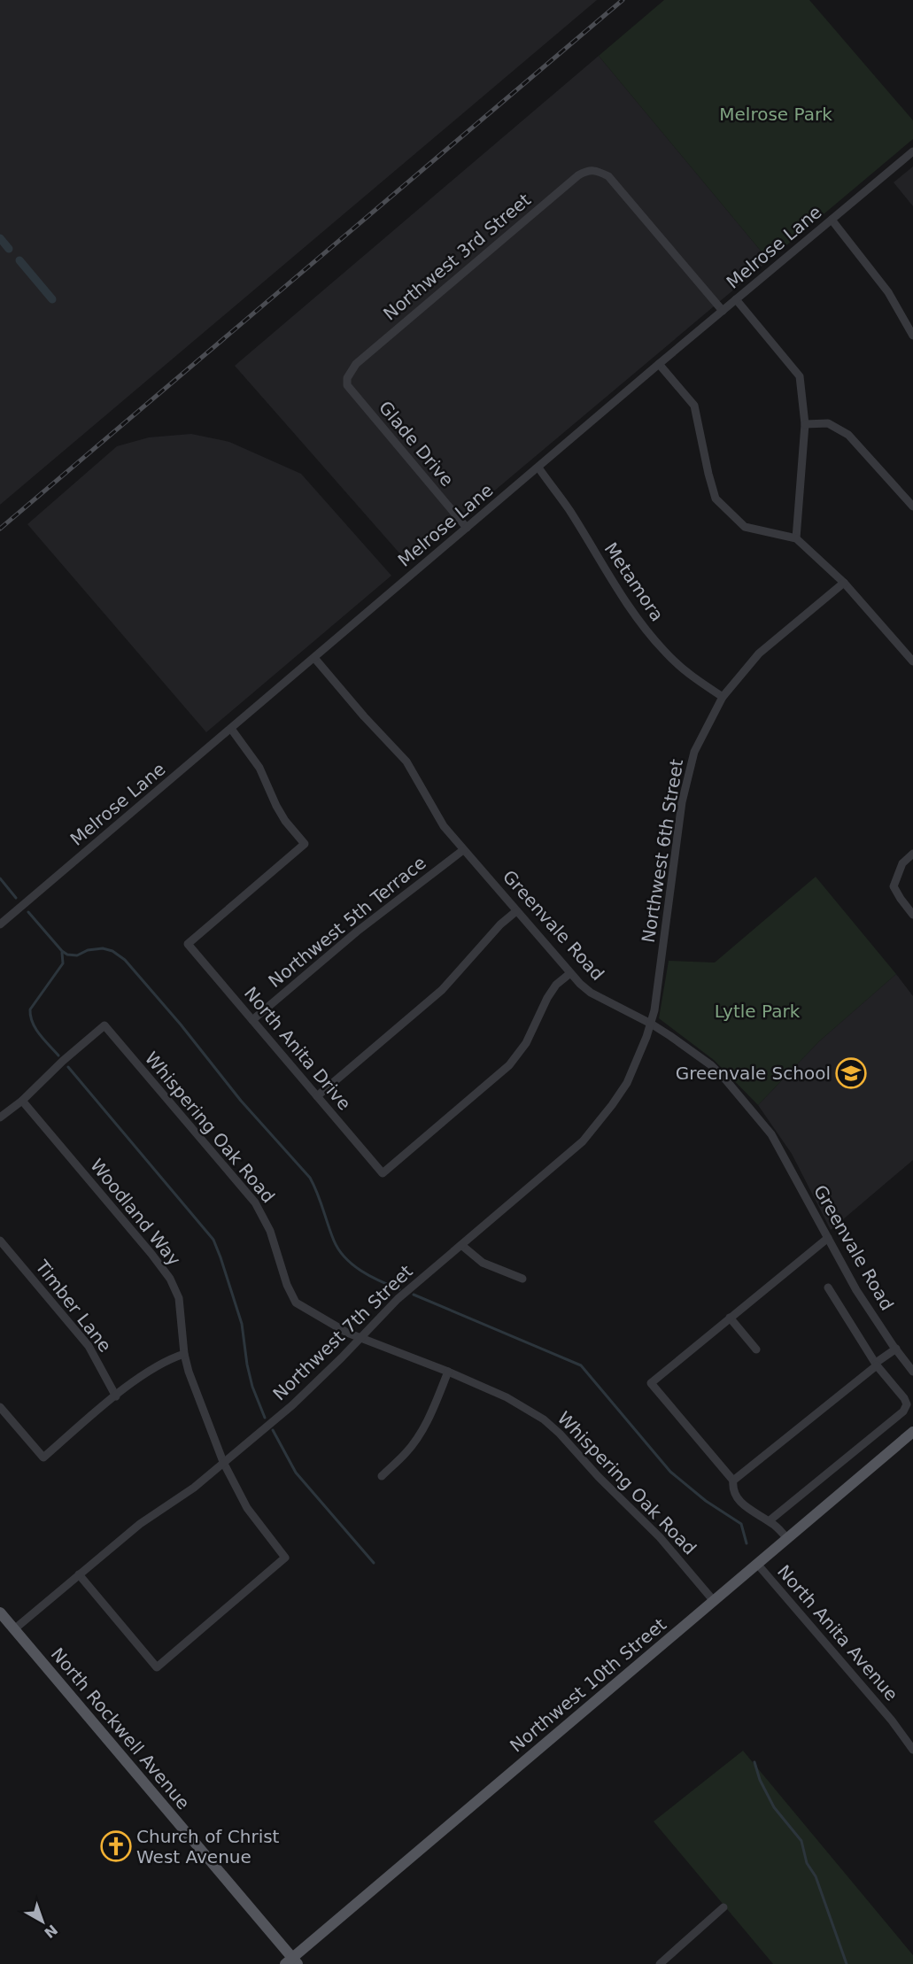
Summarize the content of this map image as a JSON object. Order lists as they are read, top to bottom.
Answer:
{
  "streets": {
    "main road": ["Northwest 10th Street", "North Rockwell Avenue"],
    "street": [
      "Melrose Lane",
      "Northwest 3rd Street",
      "Glade Drive",
      "Metamora",
      "Northwest 6th Street",
      "Northwest 5th Terrace",
      "Greenvale Road",
      "North Anita Drive",
      "Whispering Oak Road",
      "Woodland Way",
      "Timber Lane",
      "Northwest 7th Street",
      "North Anita Avenue"
    ]
  },
  "crossings": [
    ["Melrose Lane", "Northwest 3rd Street"],
    ["Melrose Lane", "Glade Drive"],
    ["Melrose Lane", "Metamora"],
    ["Melrose Lane", "Greenvale Road"],
    ["Melrose Lane", "North Anita Drive"],
    ["Northwest 3rd Street", "Glade Drive"],
    ["Metamora", "Northwest 6th Street"],
    ["Northwest 6th Street", "Greenvale Road"],
    ["Northwest 6th Street", "Northwest 7th Street"],
    ["Northwest 5th Terrace", "Greenvale Road"],
    ["Northwest 5th Terrace", "North Anita Drive"],
    ["Greenvale Road", "North Anita Drive"],
    ["Greenvale Road", "Northwest 7th Street"],
    ["Whispering Oak Road", "Woodland Way"],
    ["Whispering Oak Road", "Northwest 7th Street"],
    ["Whispering Oak Road", "Northwest 10th Street"],
    ["Woodland Way", "Northwest 7th Street"],
    ["Northwest 7th Street", "North Rockwell Avenue"],
    ["North Anita Avenue", "Northwest 10th Street"],
    ["Northwest 10th Street", "North Rockwell Avenue"]
  ],
  "parks": ["Melrose Park", "Lytle Park"],
  "places": {
    "school or university": ["Greenvale School"],
    "church": ["Church of Christ West Avenue"]
  },
  "north": "bottom right"
}
